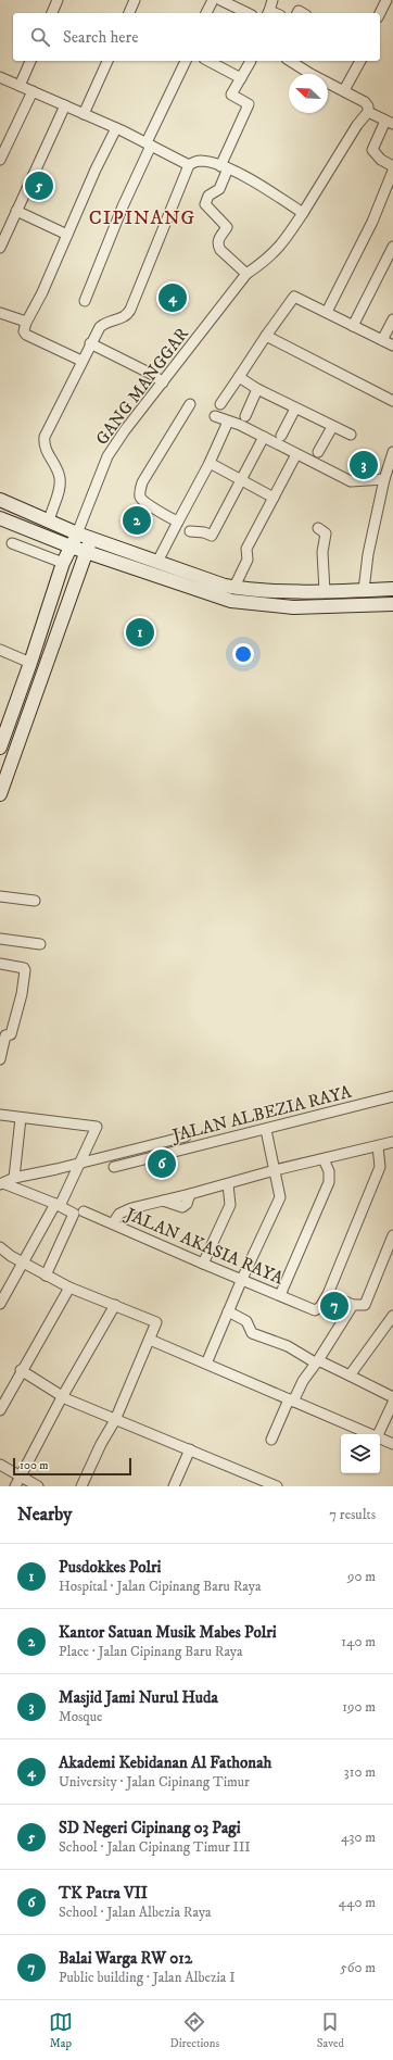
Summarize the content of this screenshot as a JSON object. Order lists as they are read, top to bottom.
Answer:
{
  "streets": {
    "street": ["GANG MANGGAR", "JALAN ALBEZIA RAYA", "JALAN AKASIA RAYA"]
  },
  "districts": ["CIPINANG"],
  "scale_bar": "100 m",
  "north": "top left",
  "page": {
    "search": "Search here",
    "pins": [
      "5",
      "4",
      "3",
      "2",
      "1",
      "6",
      "7"
    ],
    "scale": "100 m",
    "heading": ["Nearby", "7 results"],
    "list": [
      {
        "mark": "1",
        "name": "Pusdokkes Polri",
        "note": "Hospital · Jalan Cipinang Baru Raya",
        "value": "90 m"
      },
      {
        "mark": "2",
        "name": "Kantor Satuan Musik Mabes Polri",
        "note": "Place · Jalan Cipinang Baru Raya",
        "value": "140 m"
      },
      {
        "mark": "3",
        "name": "Masjid Jami Nurul Huda",
        "note": "Mosque",
        "value": "190 m"
      },
      {
        "mark": "4",
        "name": "Akademi Kebidanan Al Fathonah",
        "note": "University · Jalan Cipinang Timur",
        "value": "310 m"
      },
      {
        "mark": "5",
        "name": "SD Negeri Cipinang 03 Pagi",
        "note": "School · Jalan Cipinang Timur III",
        "value": "430 m"
      },
      {
        "mark": "6",
        "name": "TK Patra VII",
        "note": "School · Jalan Albezia Raya",
        "value": "440 m"
      },
      {
        "mark": "7",
        "name": "Balai Warga RW 012",
        "note": "Public building · Jalan Albezia I",
        "value": "560 m"
      }
    ],
    "nav": ["Map", "Directions", "Saved"]
  }
}
